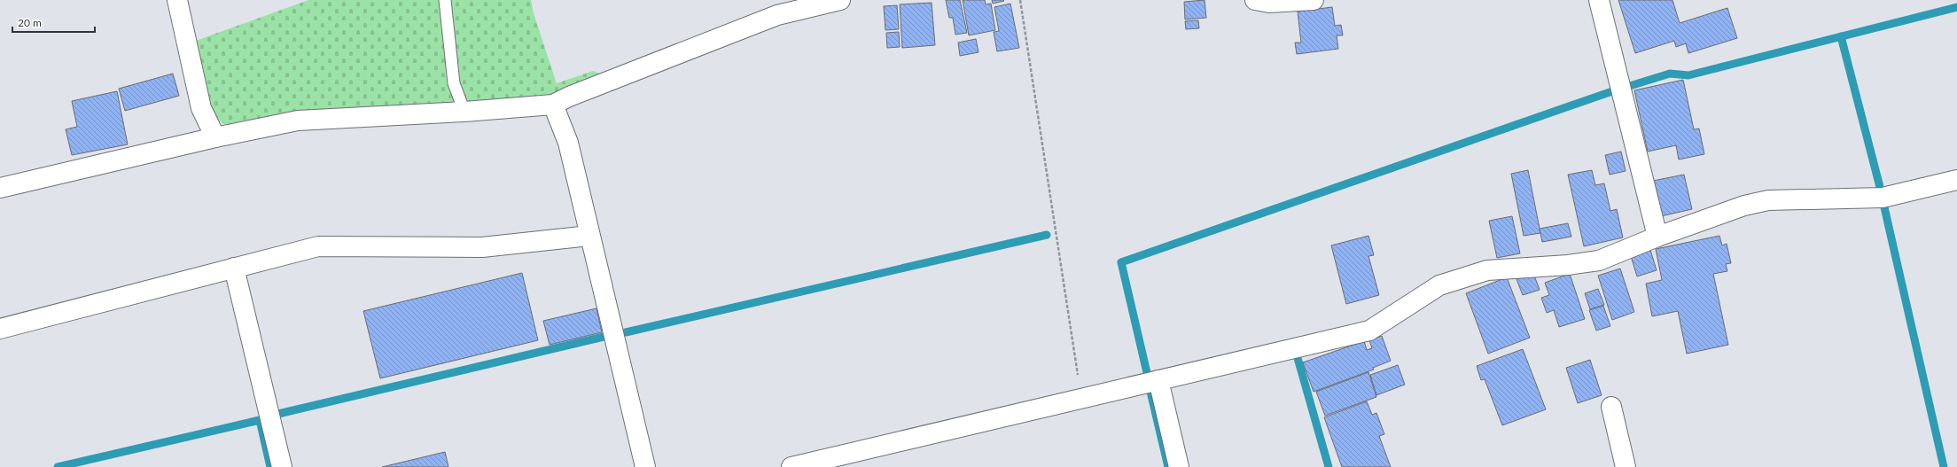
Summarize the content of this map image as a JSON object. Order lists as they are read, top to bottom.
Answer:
{
  "scale_bar": "20 m"
}
